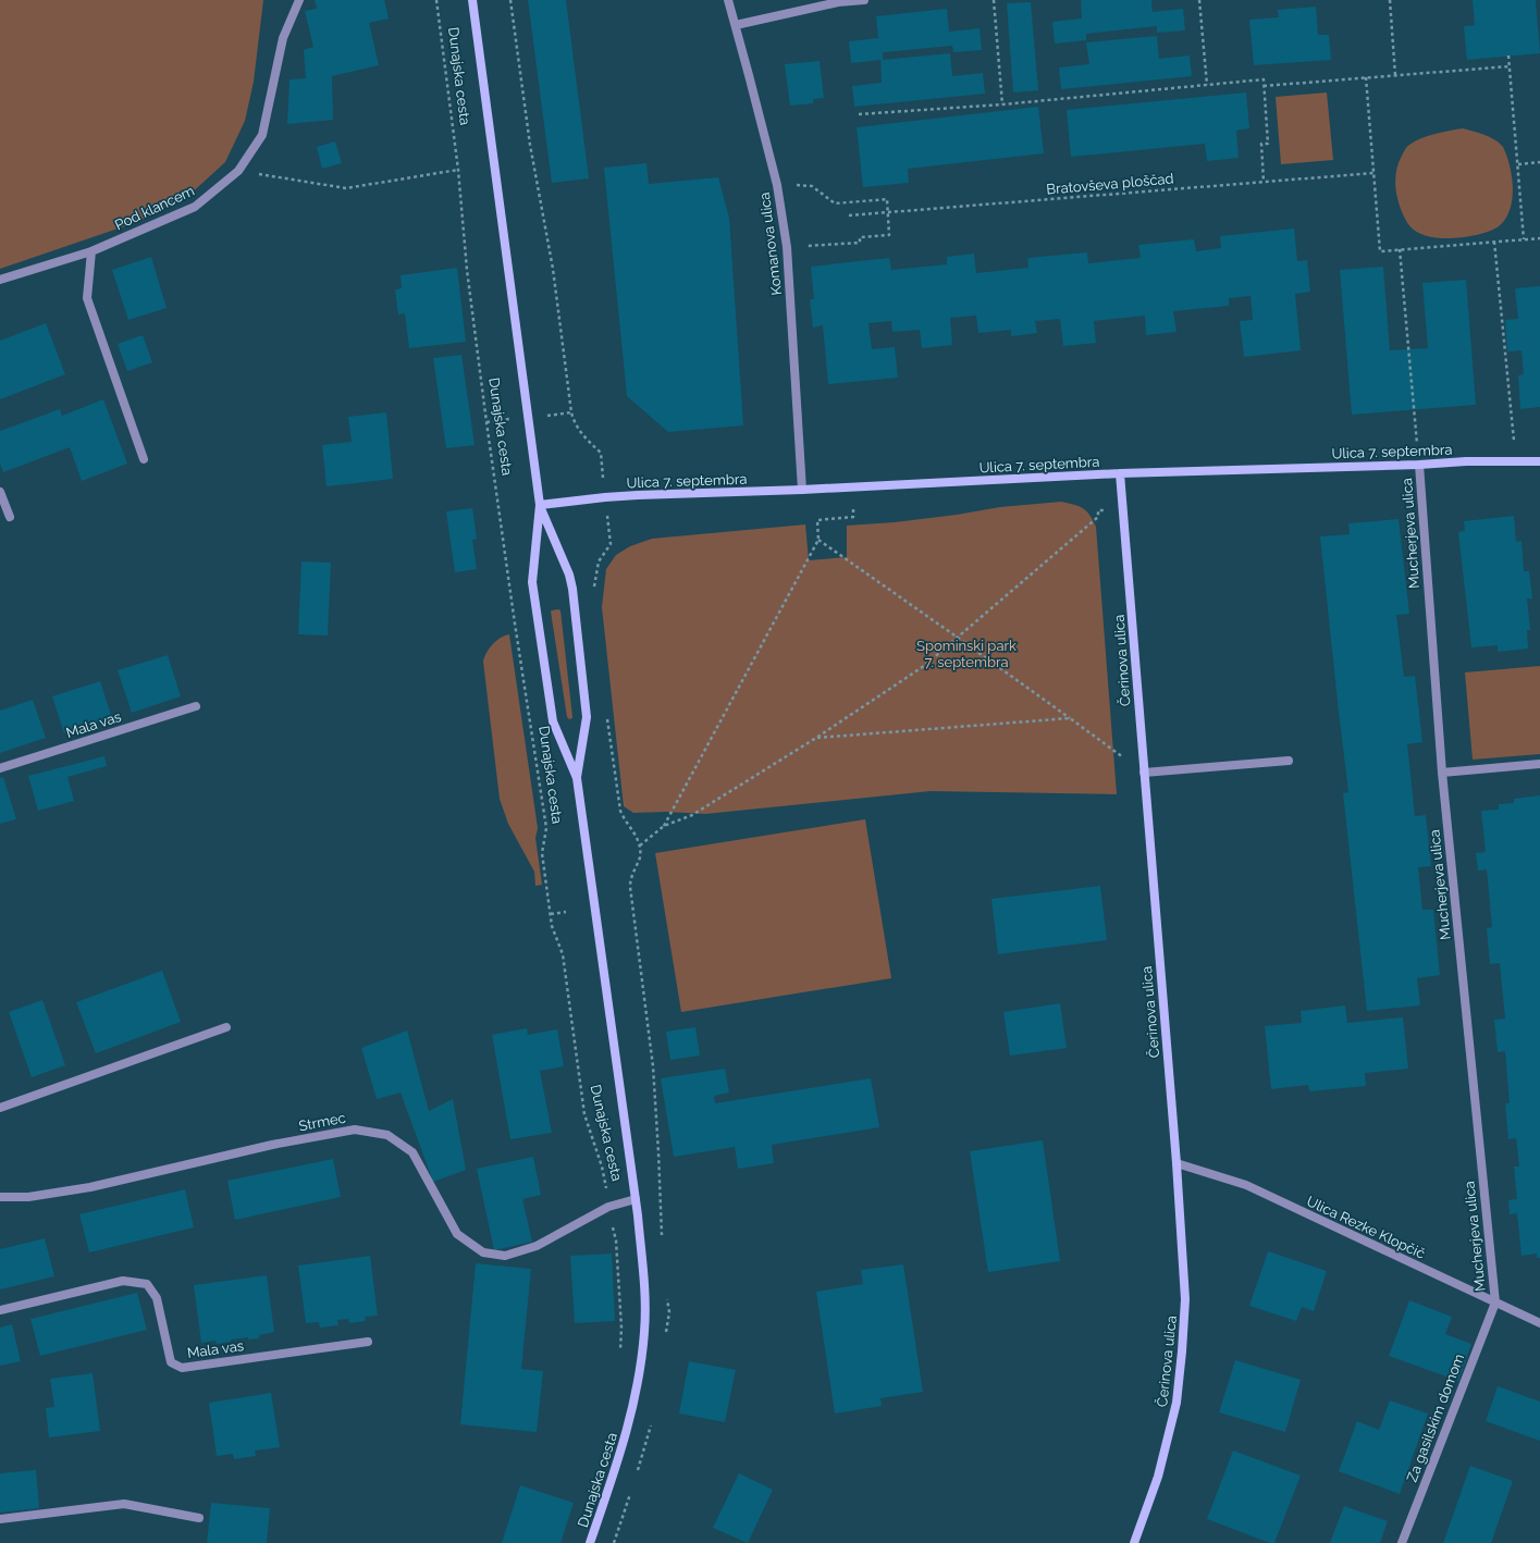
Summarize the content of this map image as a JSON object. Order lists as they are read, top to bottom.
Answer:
{
  "streets": {
    "street": [
      "Dunajska cesta",
      "Pod klancem",
      "Komanova ulica",
      "Ulica 7. septembra",
      "Mucherjeva ulica",
      "Čerinova ulica",
      "Mala vas",
      "Strmec",
      "Ulica Rezke Klopčič",
      "Za gasilskim domom"
    ],
    "path": ["Bratovševa ploščad"]
  },
  "crossings": [
    ["Dunajska cesta", "Ulica 7. septembra"],
    ["Dunajska cesta", "Strmec"],
    ["Komanova ulica", "Ulica 7. septembra"],
    ["Ulica 7. septembra", "Mucherjeva ulica"],
    ["Ulica 7. septembra", "Čerinova ulica"],
    ["Mucherjeva ulica", "Ulica Rezke Klopčič"],
    ["Mucherjeva ulica", "Za gasilskim domom"],
    ["Čerinova ulica", "Ulica Rezke Klopčič"],
    ["Ulica Rezke Klopčič", "Za gasilskim domom"]
  ],
  "parks": ["Spominski park 7. septembra"]
}
